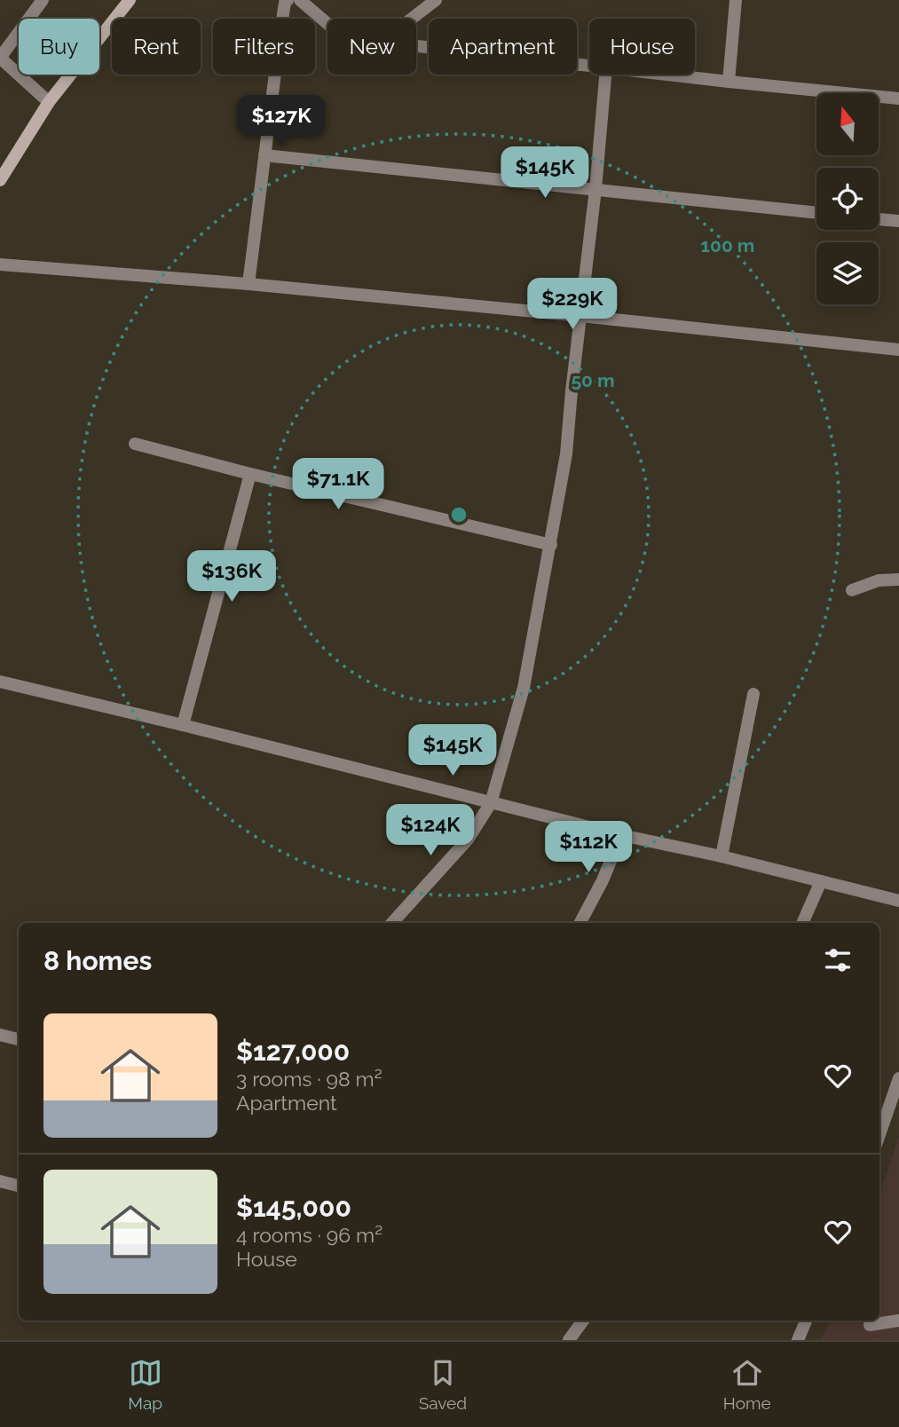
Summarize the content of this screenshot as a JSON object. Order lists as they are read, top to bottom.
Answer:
{
  "north": "top",
  "page": {
    "chip": [
      "Buy",
      "Rent",
      "Filters",
      "New",
      "Apartment",
      "House"
    ],
    "price": [
      "$127K",
      "$145K",
      "$229K",
      "$71.1K",
      "$136K",
      "$145K",
      "$124K",
      "$112K"
    ],
    "heading": "8 homes",
    "list": [
      {
        "name": "$127,000",
        "note": "3 rooms · 98 m² · Apartment"
      },
      {
        "name": "$145,000",
        "note": "4 rooms · 96 m² · House"
      }
    ],
    "tabs": ["Map", "Saved", "Home"]
  },
  "rings": ["100 m", "50 m"]
}
